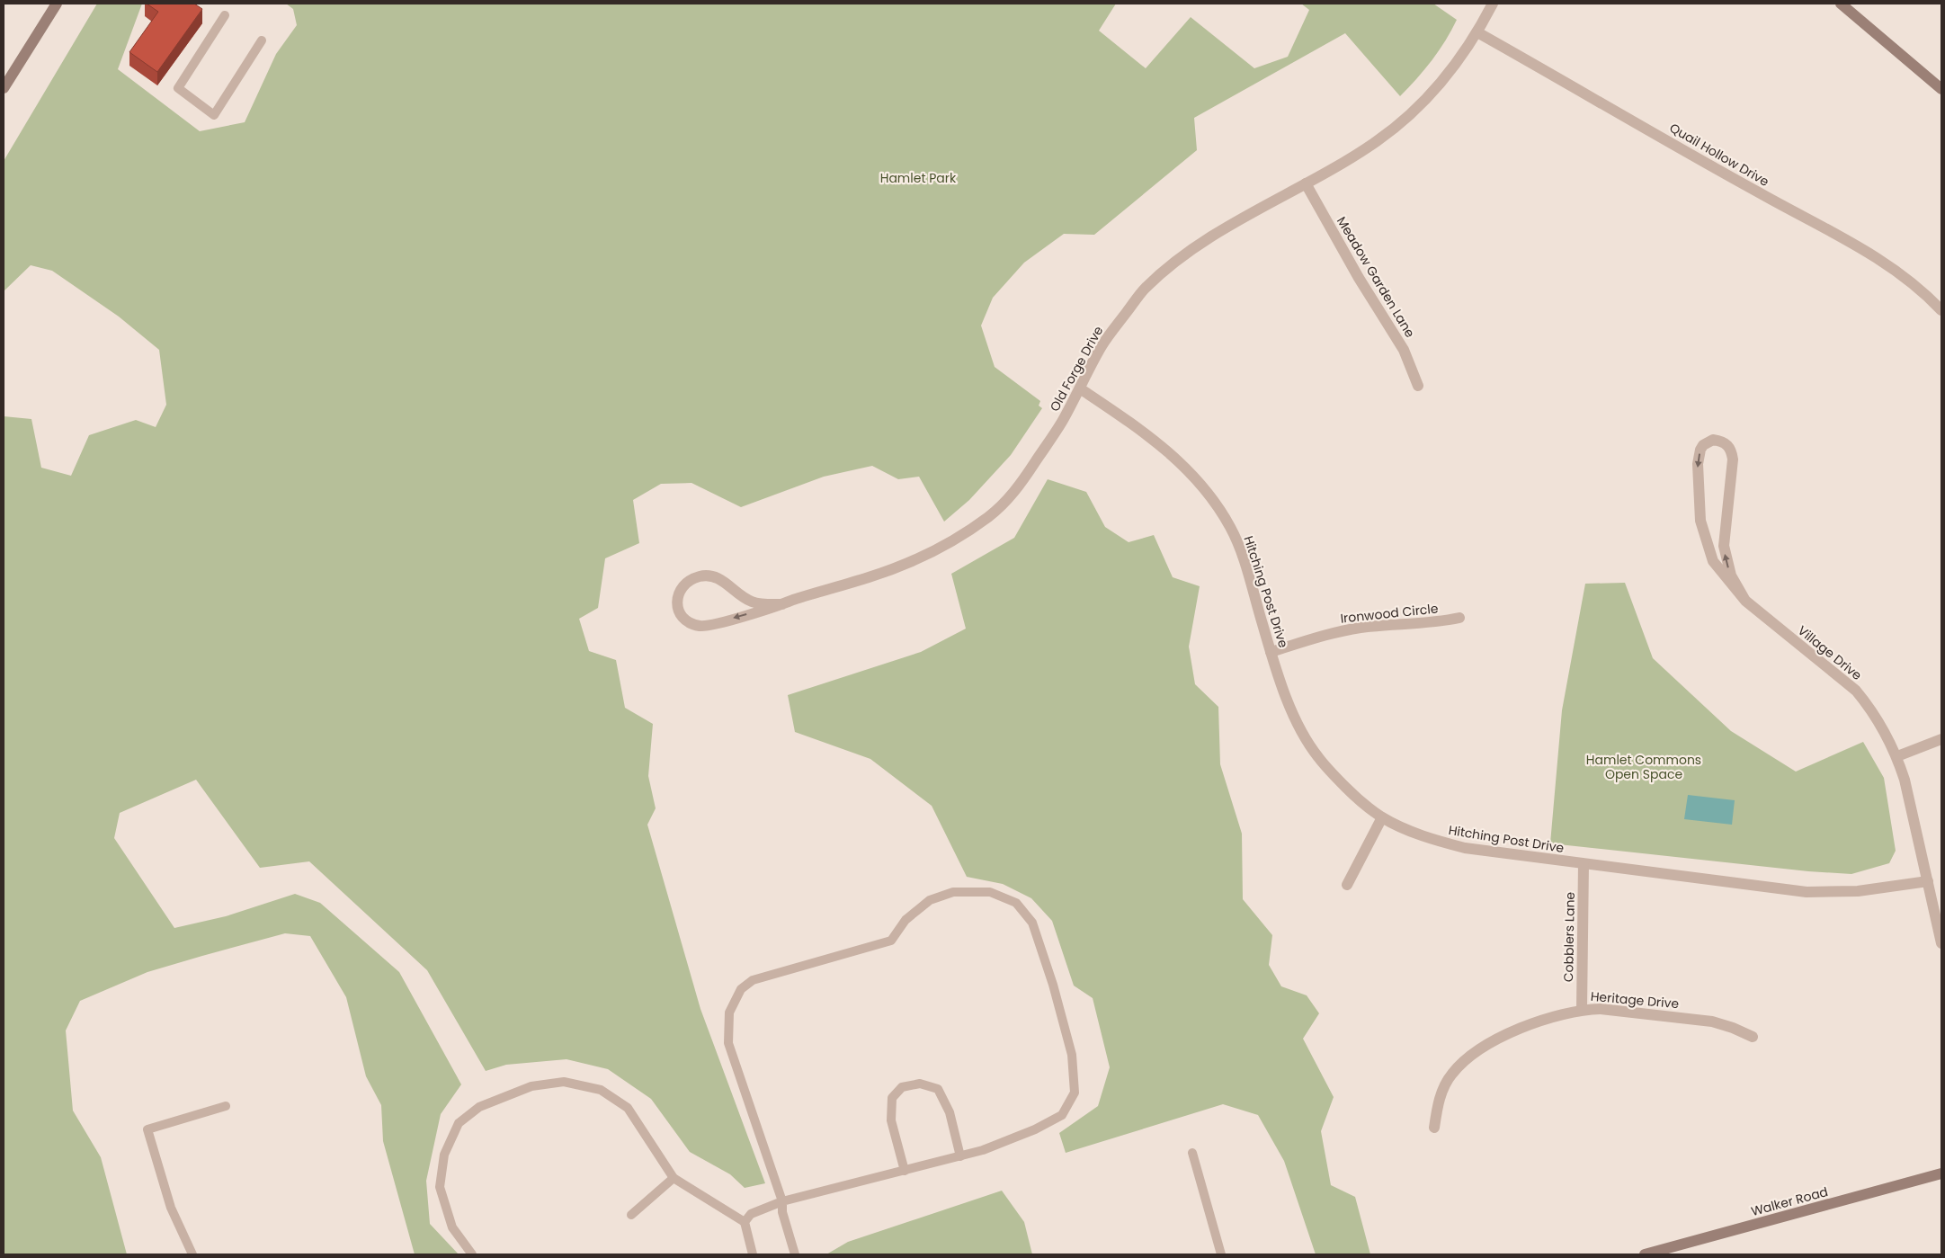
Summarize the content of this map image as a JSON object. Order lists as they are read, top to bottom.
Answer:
{
  "streets": {
    "street": [
      "Quail Hollow Drive",
      "Meadow Garden Lane",
      "Old Forge Drive",
      "Hitching Post Drive",
      "Ironwood Circle",
      "Village Drive",
      "Cobblers Lane",
      "Heritage Drive",
      "Walker Road"
    ]
  },
  "crossings": [
    ["Quail Hollow Drive", "Old Forge Drive"],
    ["Meadow Garden Lane", "Old Forge Drive"],
    ["Old Forge Drive", "Hitching Post Drive"],
    ["Hitching Post Drive", "Ironwood Circle"],
    ["Hitching Post Drive", "Village Drive"],
    ["Hitching Post Drive", "Cobblers Lane"],
    ["Cobblers Lane", "Heritage Drive"]
  ],
  "parks": ["Hamlet Park", "Hamlet Commons Open Space"]
}
